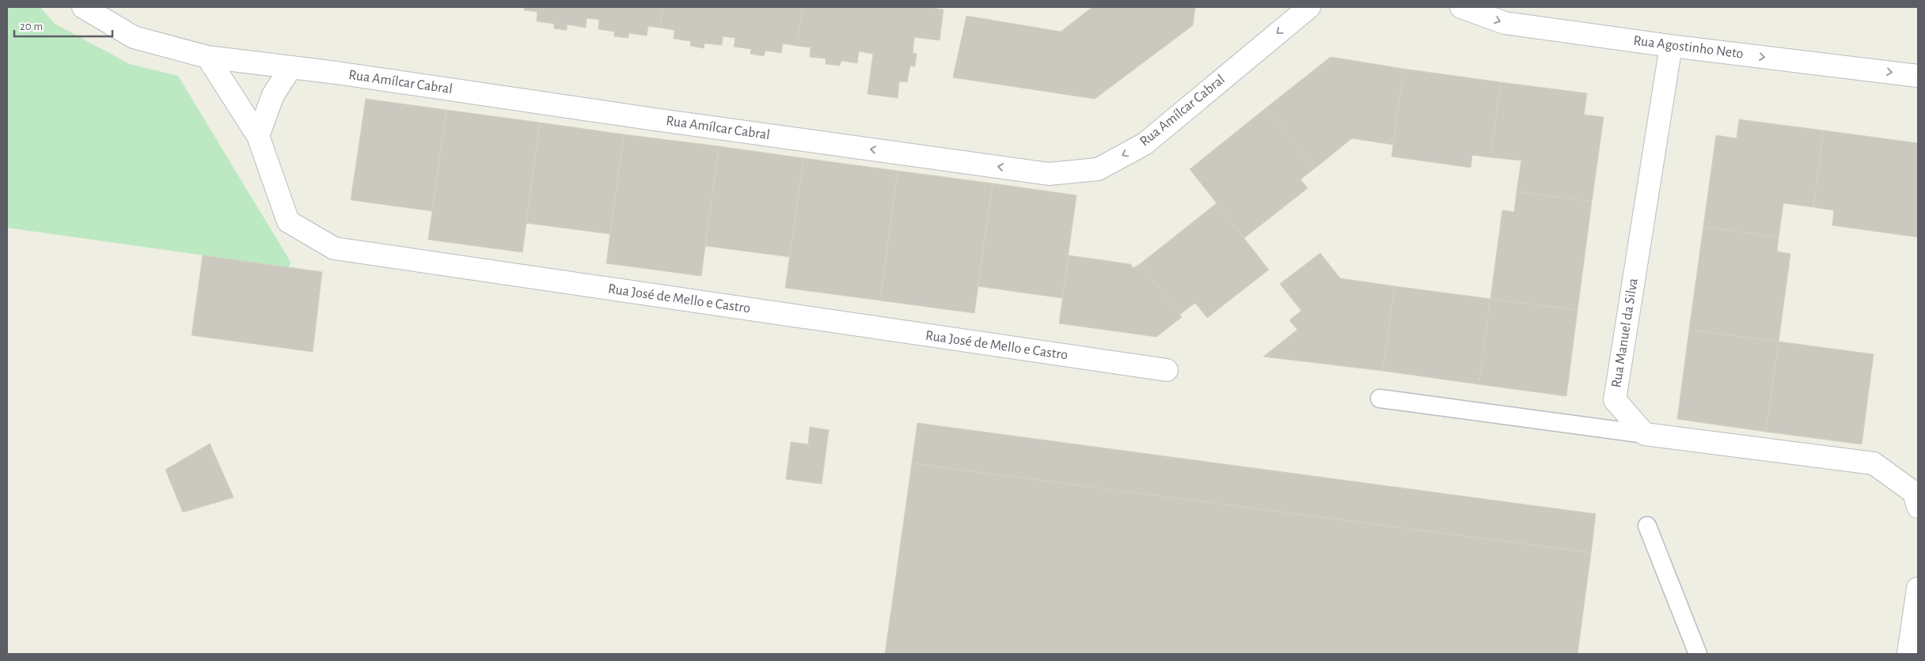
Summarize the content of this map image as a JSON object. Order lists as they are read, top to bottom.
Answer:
{
  "streets": {
    "street": [
      "Rua Agostinho Neto",
      "Rua Amílcar Cabral",
      "Rua José de Mello e Castro",
      "Rua Manuel da Silva"
    ]
  },
  "crossings": [
    ["Rua Agostinho Neto", "Rua Manuel da Silva"],
    ["Rua Amílcar Cabral", "Rua José de Mello e Castro"]
  ],
  "one_way": ["Rua Agostinho Neto", "Rua Amílcar Cabral"],
  "scale_bar": "20 m"
}
